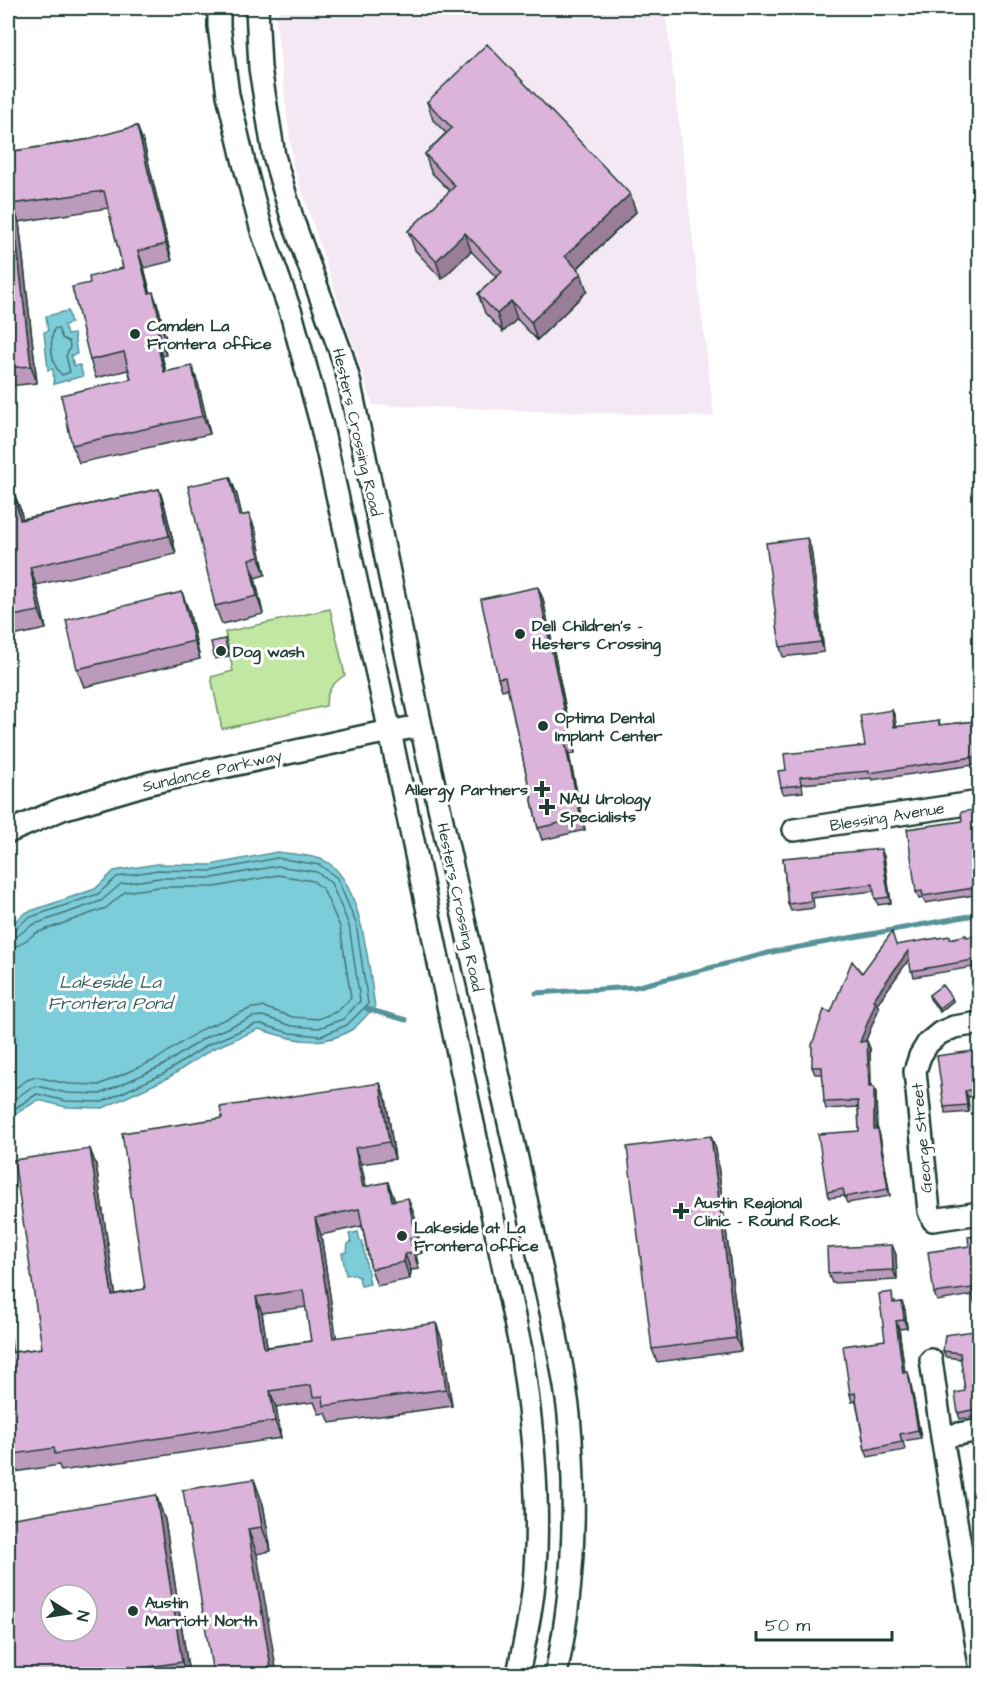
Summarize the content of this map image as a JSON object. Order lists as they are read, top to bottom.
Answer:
{
  "streets": {
    "street": [
      "Hesters Crossing Road",
      "Sundance Parkway",
      "Blessing Avenue",
      "George Street"
    ]
  },
  "crossings": [
    ["Hesters Crossing Road", "Sundance Parkway"]
  ],
  "water": ["Lakeside La Frontera Pond"],
  "places": {
    "other": [
      "Camden La Frontera office",
      "Dell Children's - Hesters Crossing",
      "Dog wash",
      "Optima Dental Implant Center",
      "Lakeside at La Frontera office",
      "Austin Marriott North"
    ],
    "health": ["Allergy Partners", "NAU Urology Specialists", "Austin Regional Clinic - Round Rock"]
  },
  "scale_bar": "50 m",
  "north": "right"
}
